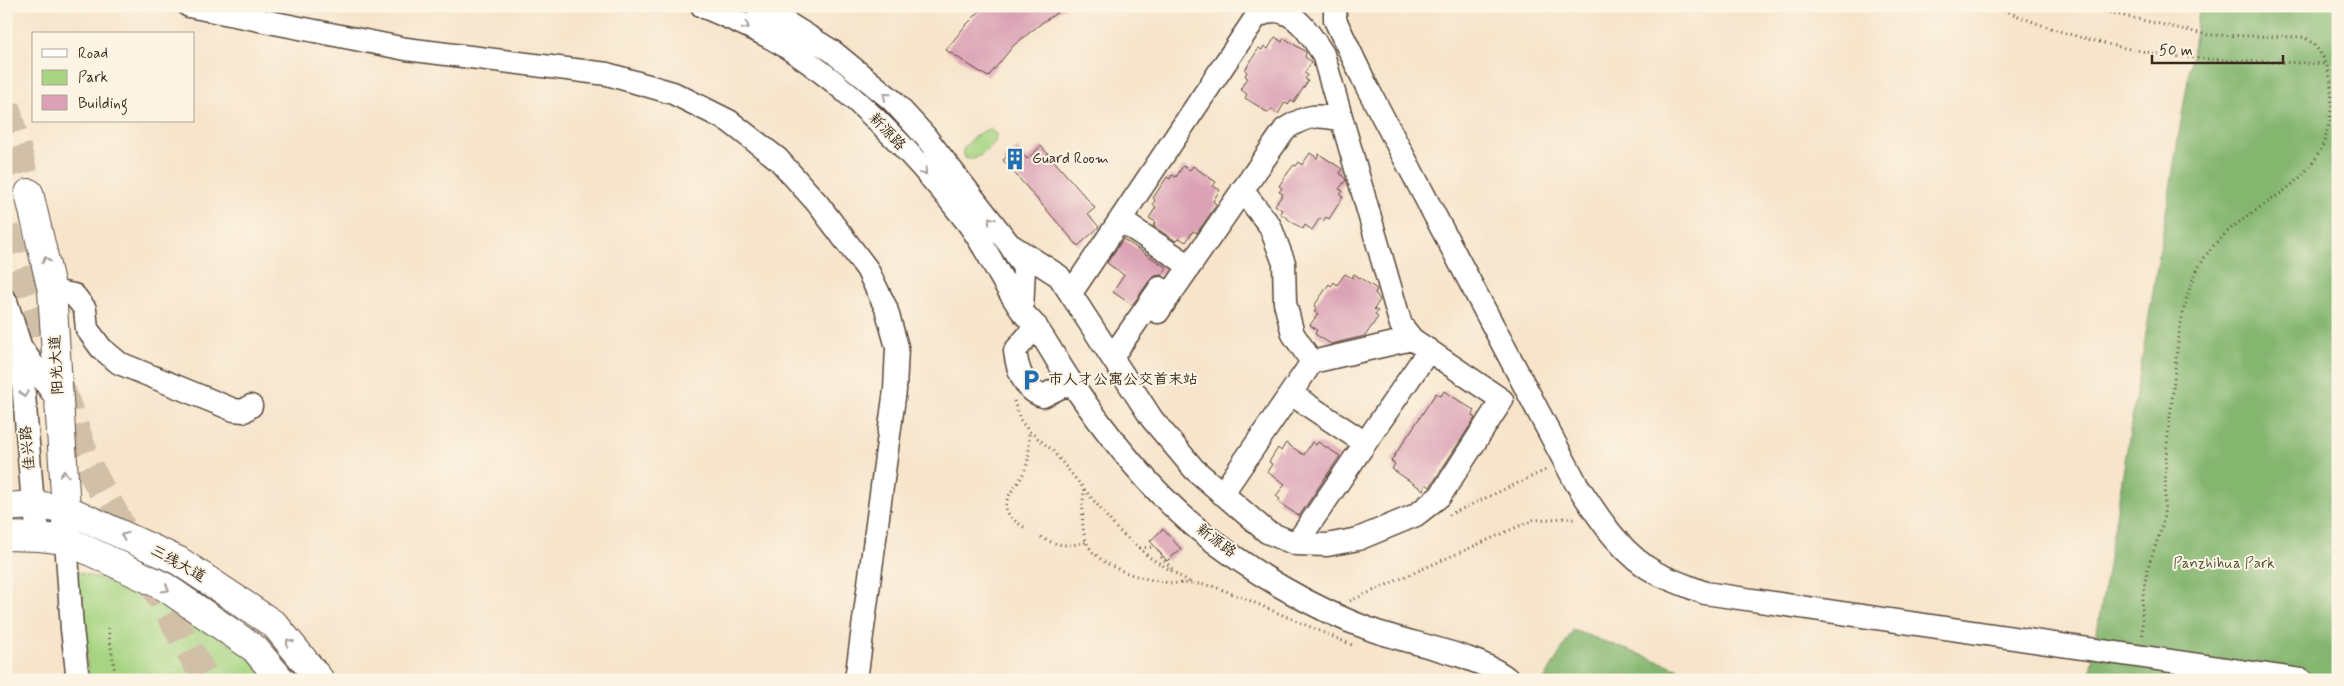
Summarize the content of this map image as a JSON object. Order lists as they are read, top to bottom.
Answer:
{
  "streets": {
    "main road": ["阳光大道", "三线大道"],
    "street": ["新源路", "佳兴路"]
  },
  "crossings": [
    ["阳光大道", "佳兴路"],
    ["阳光大道", "三线大道"],
    ["佳兴路", "三线大道"]
  ],
  "one_way": ["阳光大道", "佳兴路"],
  "parks": ["Panzhihua Park"],
  "places": {
    "building": ["Guard Room"],
    "parking": ["市人才公寓公交首末站"]
  },
  "legend": ["Road", "Park", "Building"],
  "scale_bar": "50 m"
}
